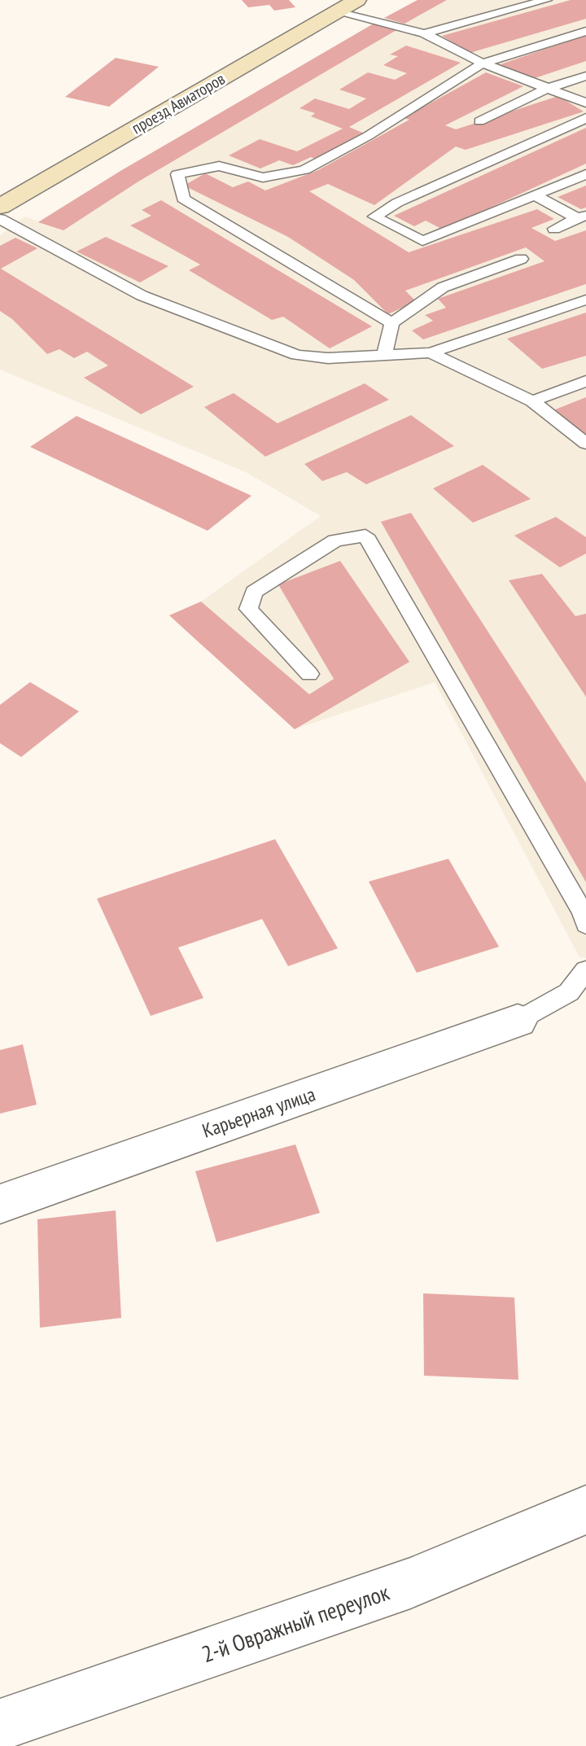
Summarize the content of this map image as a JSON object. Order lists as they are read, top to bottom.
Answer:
{
  "streets": {
    "street": ["проезд Авиаторов", "Карьерная улица", "2-й Овражный переулок"]
  }
}
